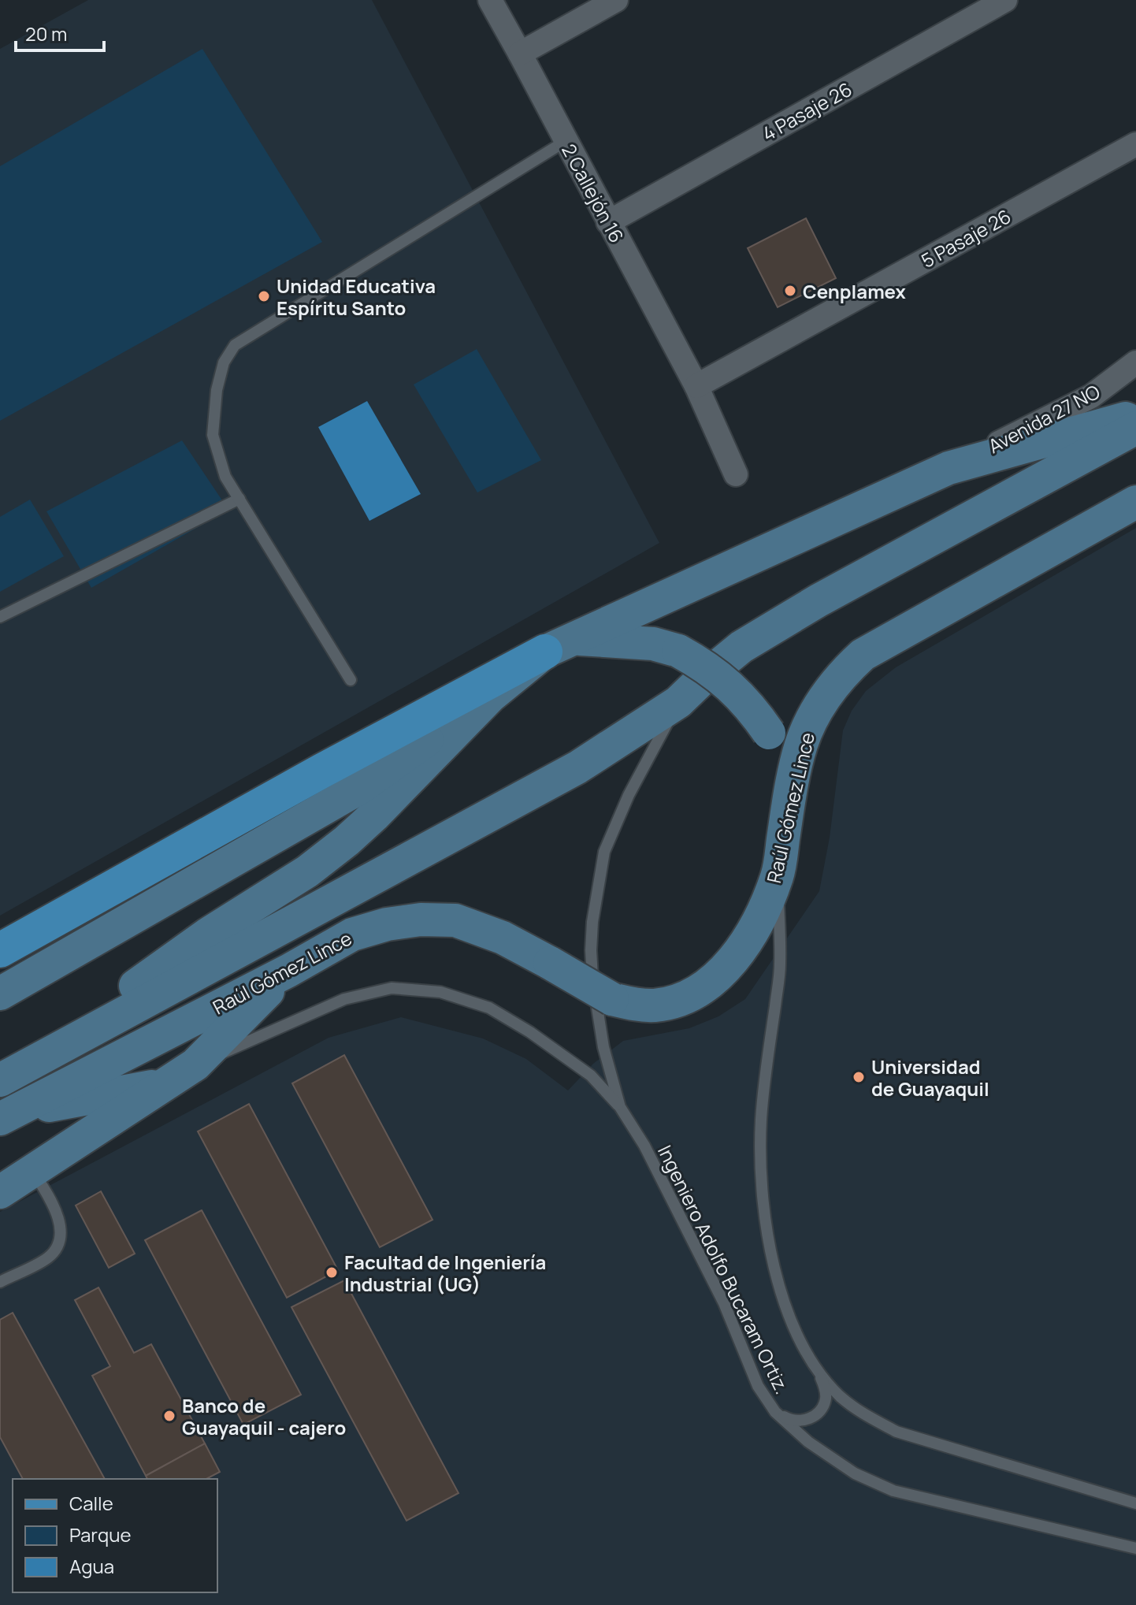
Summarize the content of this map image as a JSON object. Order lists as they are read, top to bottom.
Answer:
{
  "streets": {
    "main road": ["Raúl Gómez Lince"],
    "street": [
      "4 Pasaje 26",
      "2 Callejón 16",
      "5 Pasaje 26",
      "Avenida 27 NO"
    ],
    "lane": ["Ingeniero Adolfo Bucaram Ortiz."]
  },
  "crossings": [
    ["4 Pasaje 26", "2 Callejón 16"],
    ["2 Callejón 16", "5 Pasaje 26"],
    ["Raúl Gómez Lince", "Ingeniero Adolfo Bucaram Ortiz."]
  ],
  "places": [
    "Cenplamex",
    "Unidad Educativa Espíritu Santo",
    "Universidad de Guayaquil",
    "Facultad de Ingeniería Industrial (UG)",
    "Banco de Guayaquil - cajero"
  ],
  "legend": ["Calle", "Parque", "Agua"],
  "scale_bar": "20 m"
}
